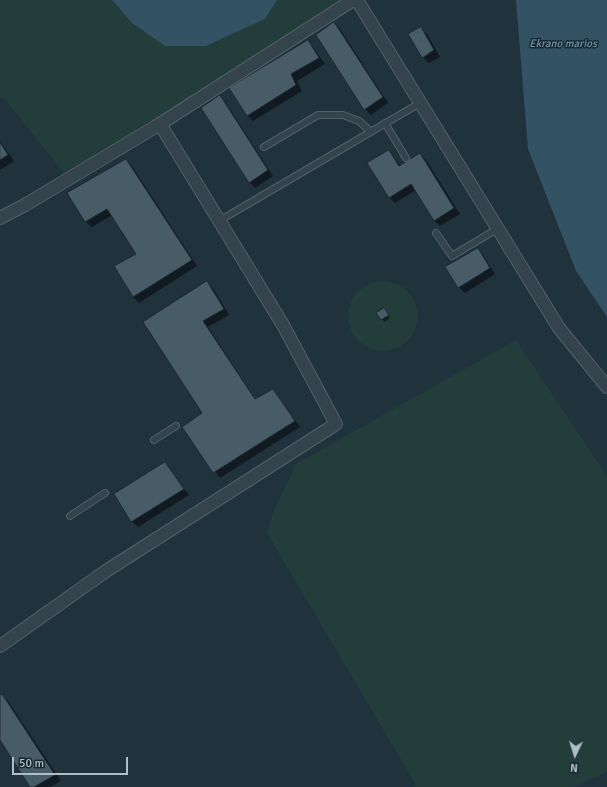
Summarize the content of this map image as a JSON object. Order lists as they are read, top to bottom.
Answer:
{
  "water": ["Ekrano marios"],
  "scale_bar": "50 m",
  "north": "bottom"
}
